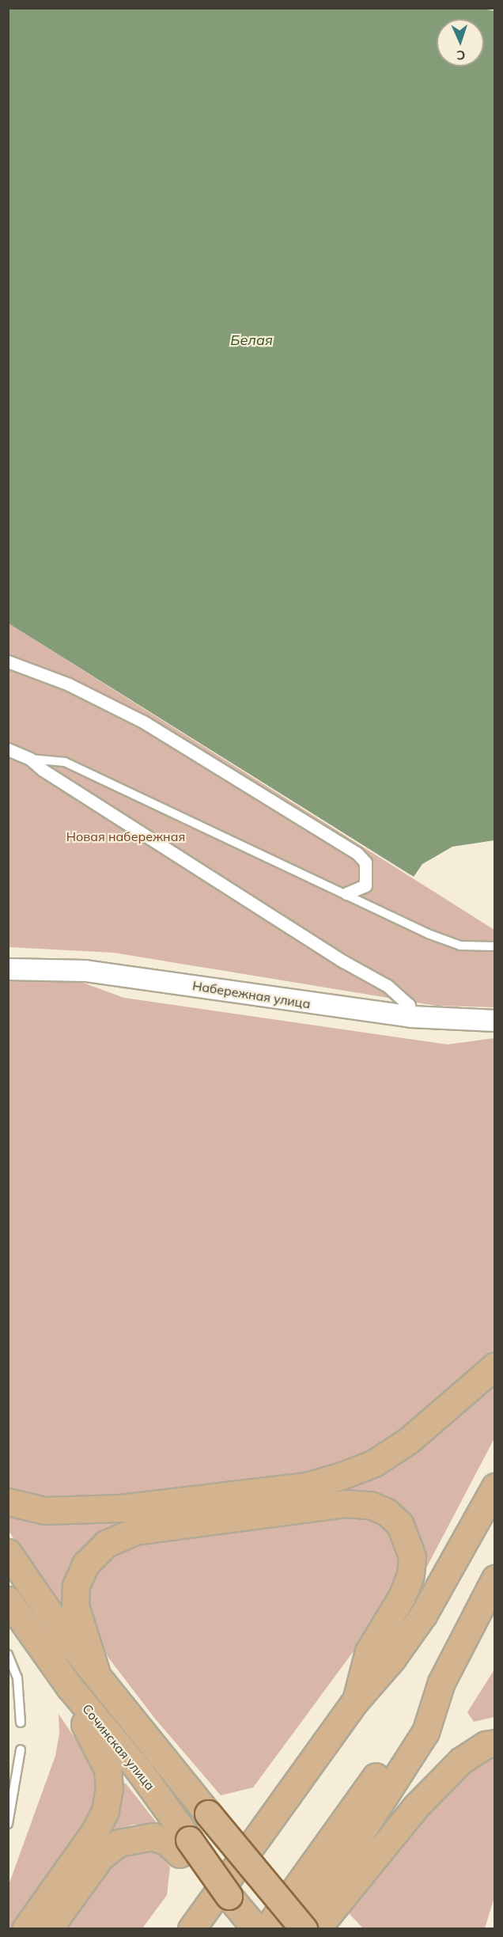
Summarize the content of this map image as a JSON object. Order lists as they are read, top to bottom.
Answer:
{
  "streets": {
    "main road": ["Сочинская улица"],
    "street": ["Набережная улица"]
  },
  "water": ["Белая"],
  "parks": ["Новая набережная"],
  "north": "bottom"
}
